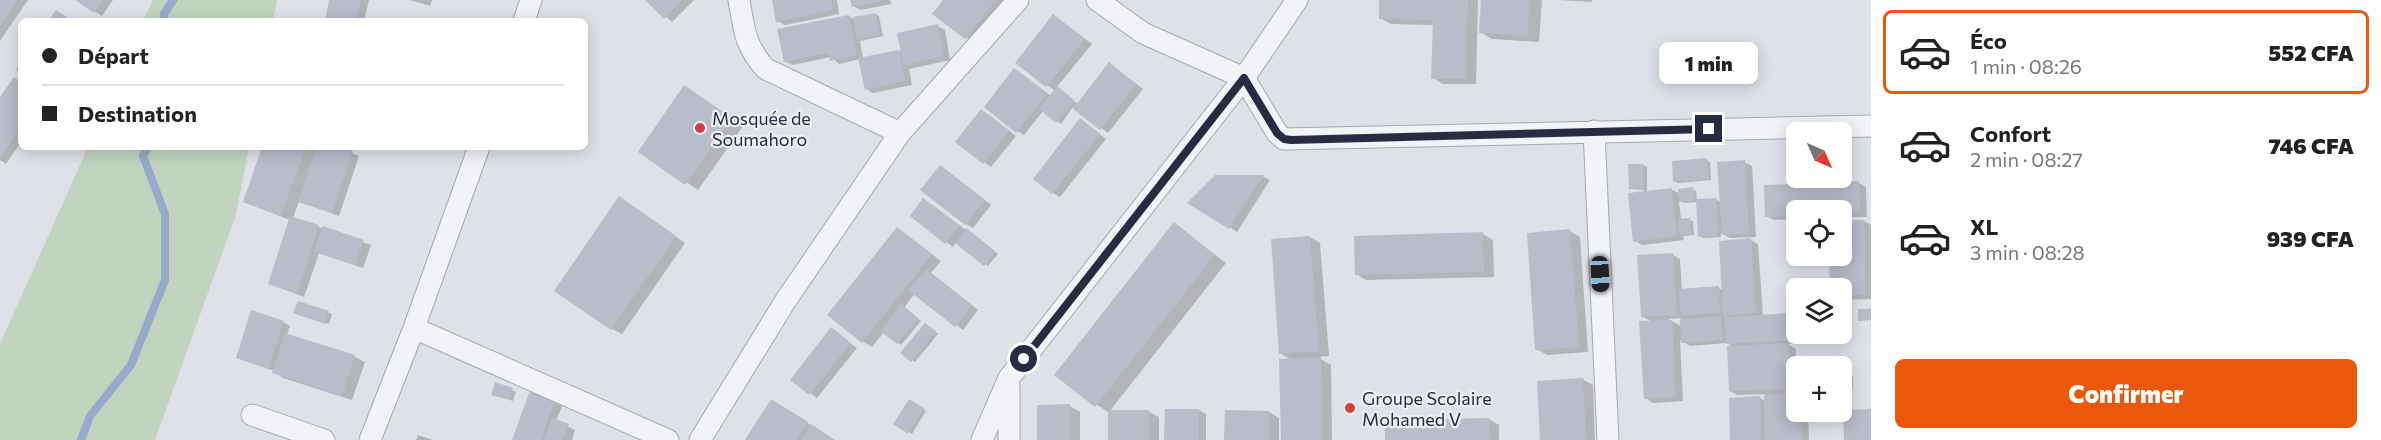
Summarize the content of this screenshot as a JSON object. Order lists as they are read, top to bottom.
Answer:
{
  "places": ["Mosquée de Soumahoro", "Groupe Scolaire Mohamed V"],
  "north": "bottom right",
  "page": {
    "list": [
      {
        "name": "Éco",
        "note": "1 min · 08:26",
        "value": "552 CFA"
      },
      {
        "name": "Confort",
        "note": "2 min · 08:27",
        "value": "746 CFA"
      },
      {
        "name": "XL",
        "note": "3 min · 08:28",
        "value": "939 CFA"
      }
    ],
    "banner": ["Départ", "Destination"],
    "bubble": "1 min",
    "map_buttons": "+",
    "buttons": "Confirmer"
  }
}
